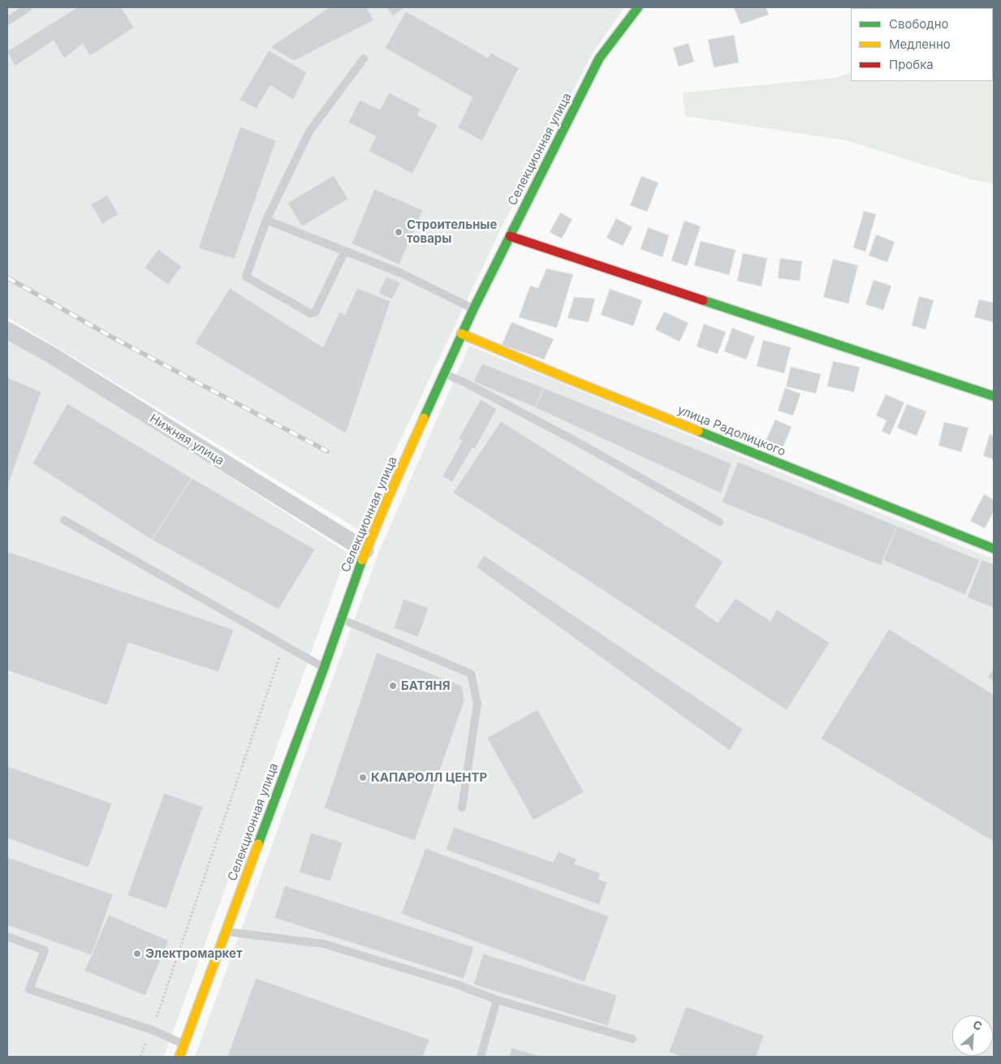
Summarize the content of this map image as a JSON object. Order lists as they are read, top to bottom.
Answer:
{
  "streets": {
    "street": ["Селекционная улица", "улица Радолицкого", "Нижняя улица"]
  },
  "crossings": [
    ["Селекционная улица", "улица Радолицкого"],
    ["Селекционная улица", "Нижняя улица"]
  ],
  "places": [
    "Строительные товары",
    "БАТЯНЯ",
    "КАПАРОЛЛ ЦЕНТР",
    "Электромаркет"
  ],
  "legend": ["Свободно", "Медленно", "Пробка"],
  "north": "top right"
}
